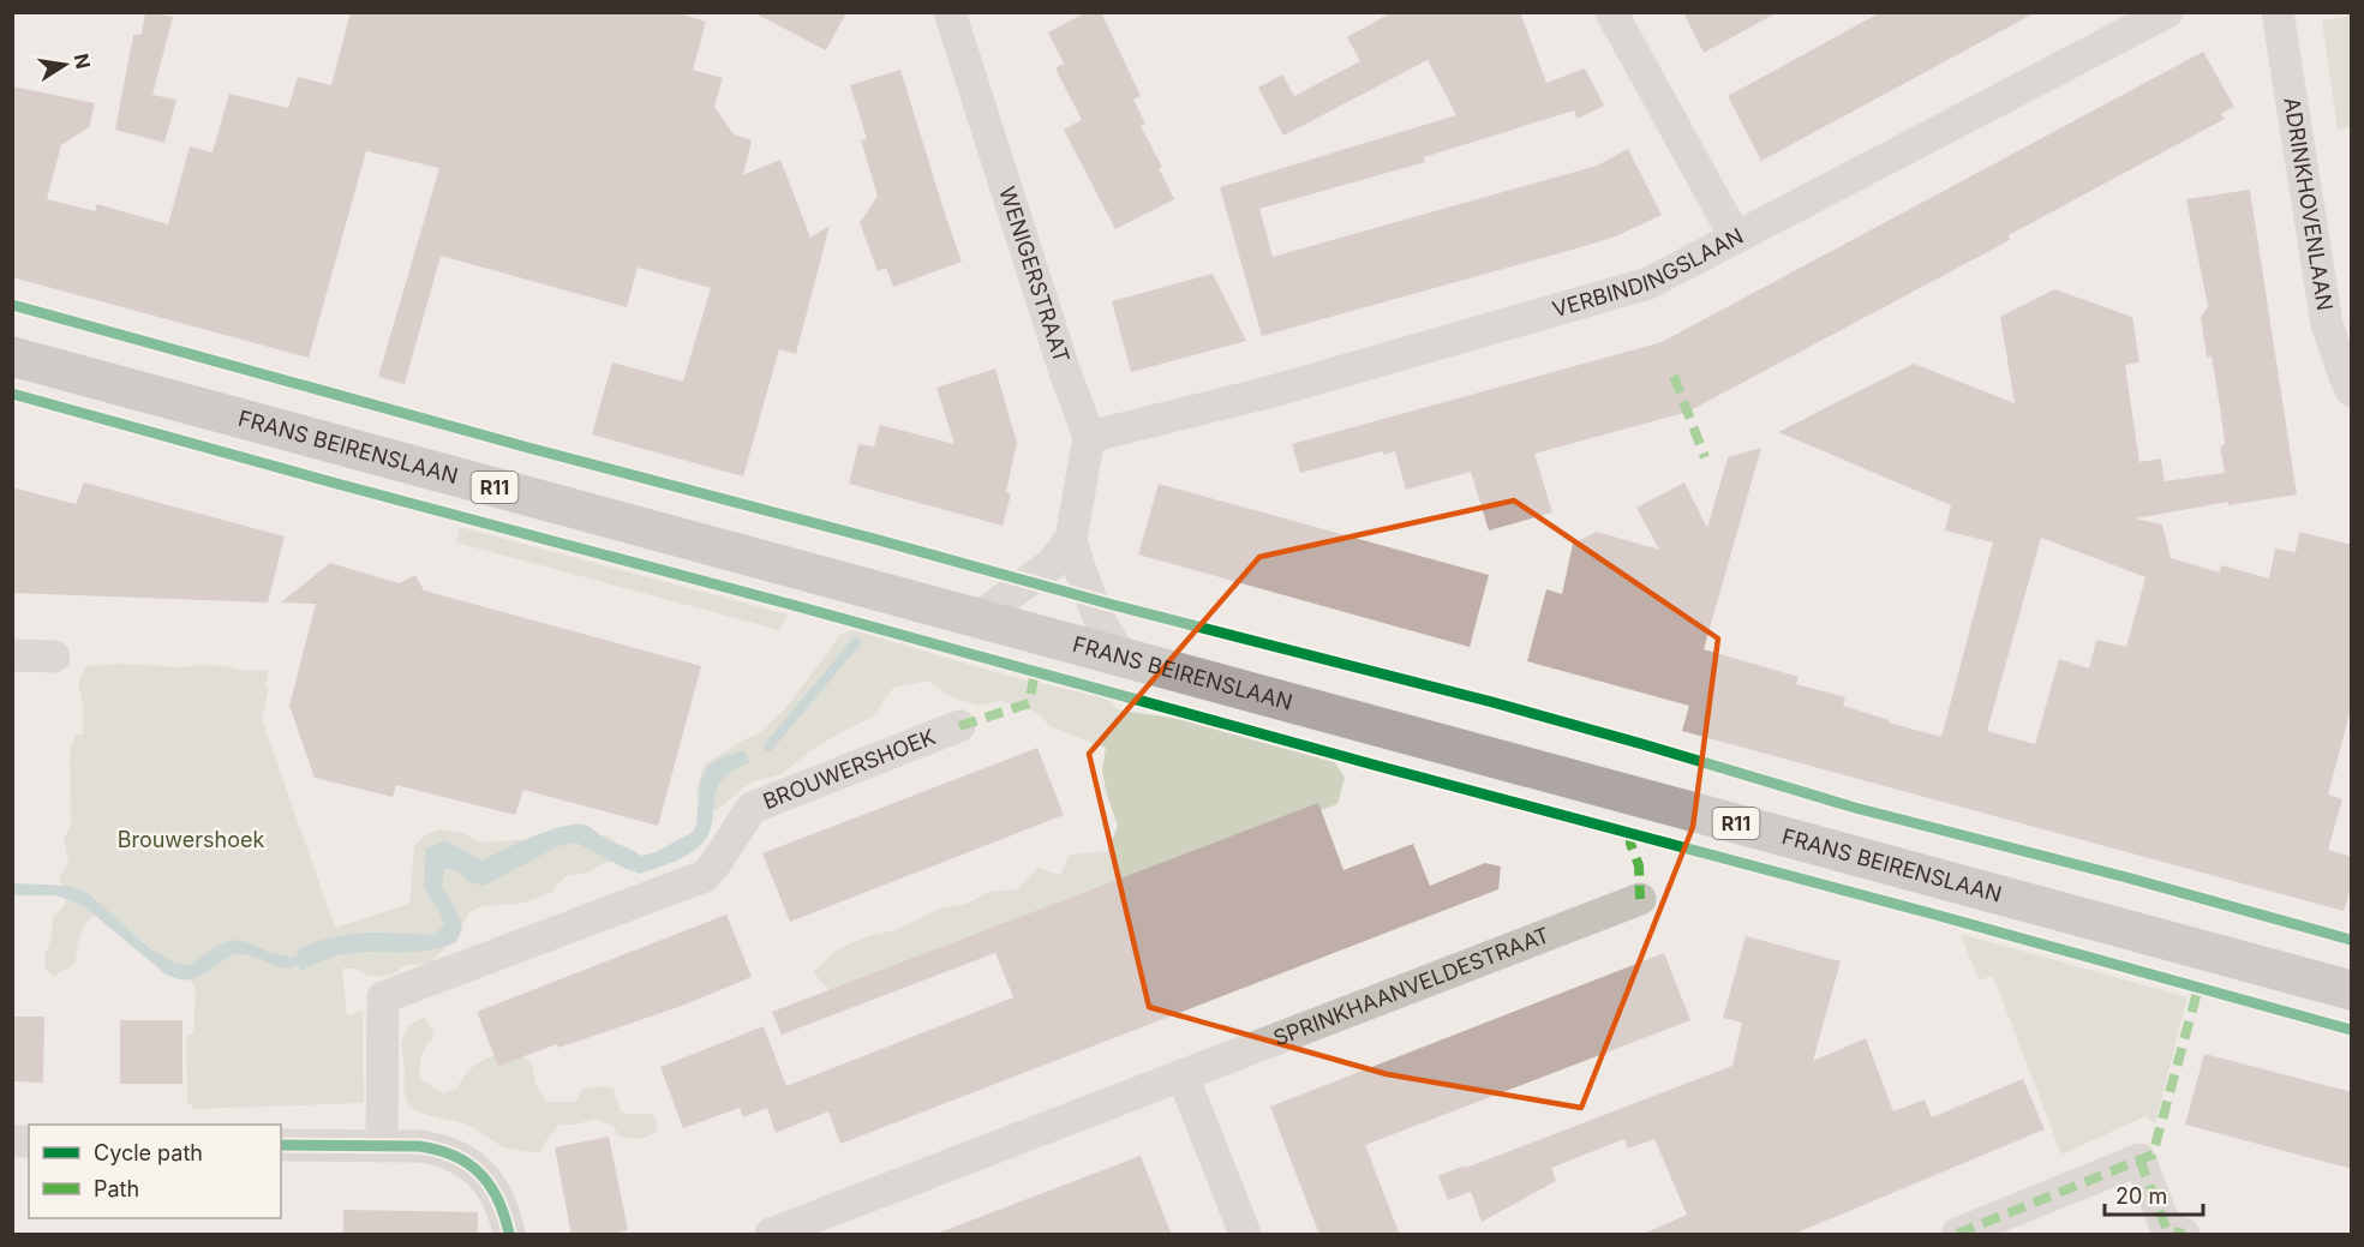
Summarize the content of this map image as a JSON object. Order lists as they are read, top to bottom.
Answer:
{
  "streets": {
    "main road": ["FRANS BEIRENSLAAN", "R11"],
    "street": [
      "ADRINKHOVENLAAN",
      "VERBINDINGSLAAN",
      "WENIGERSTRAAT",
      "BROUWERSHOEK",
      "SPRINKHAANVELDESTRAAT"
    ]
  },
  "crossings": [
    ["VERBINDINGSLAAN", "WENIGERSTRAAT"]
  ],
  "parks": ["Brouwershoek"],
  "legend": ["Cycle path", "Path"],
  "scale_bar": "20 m",
  "north": "right"
}
